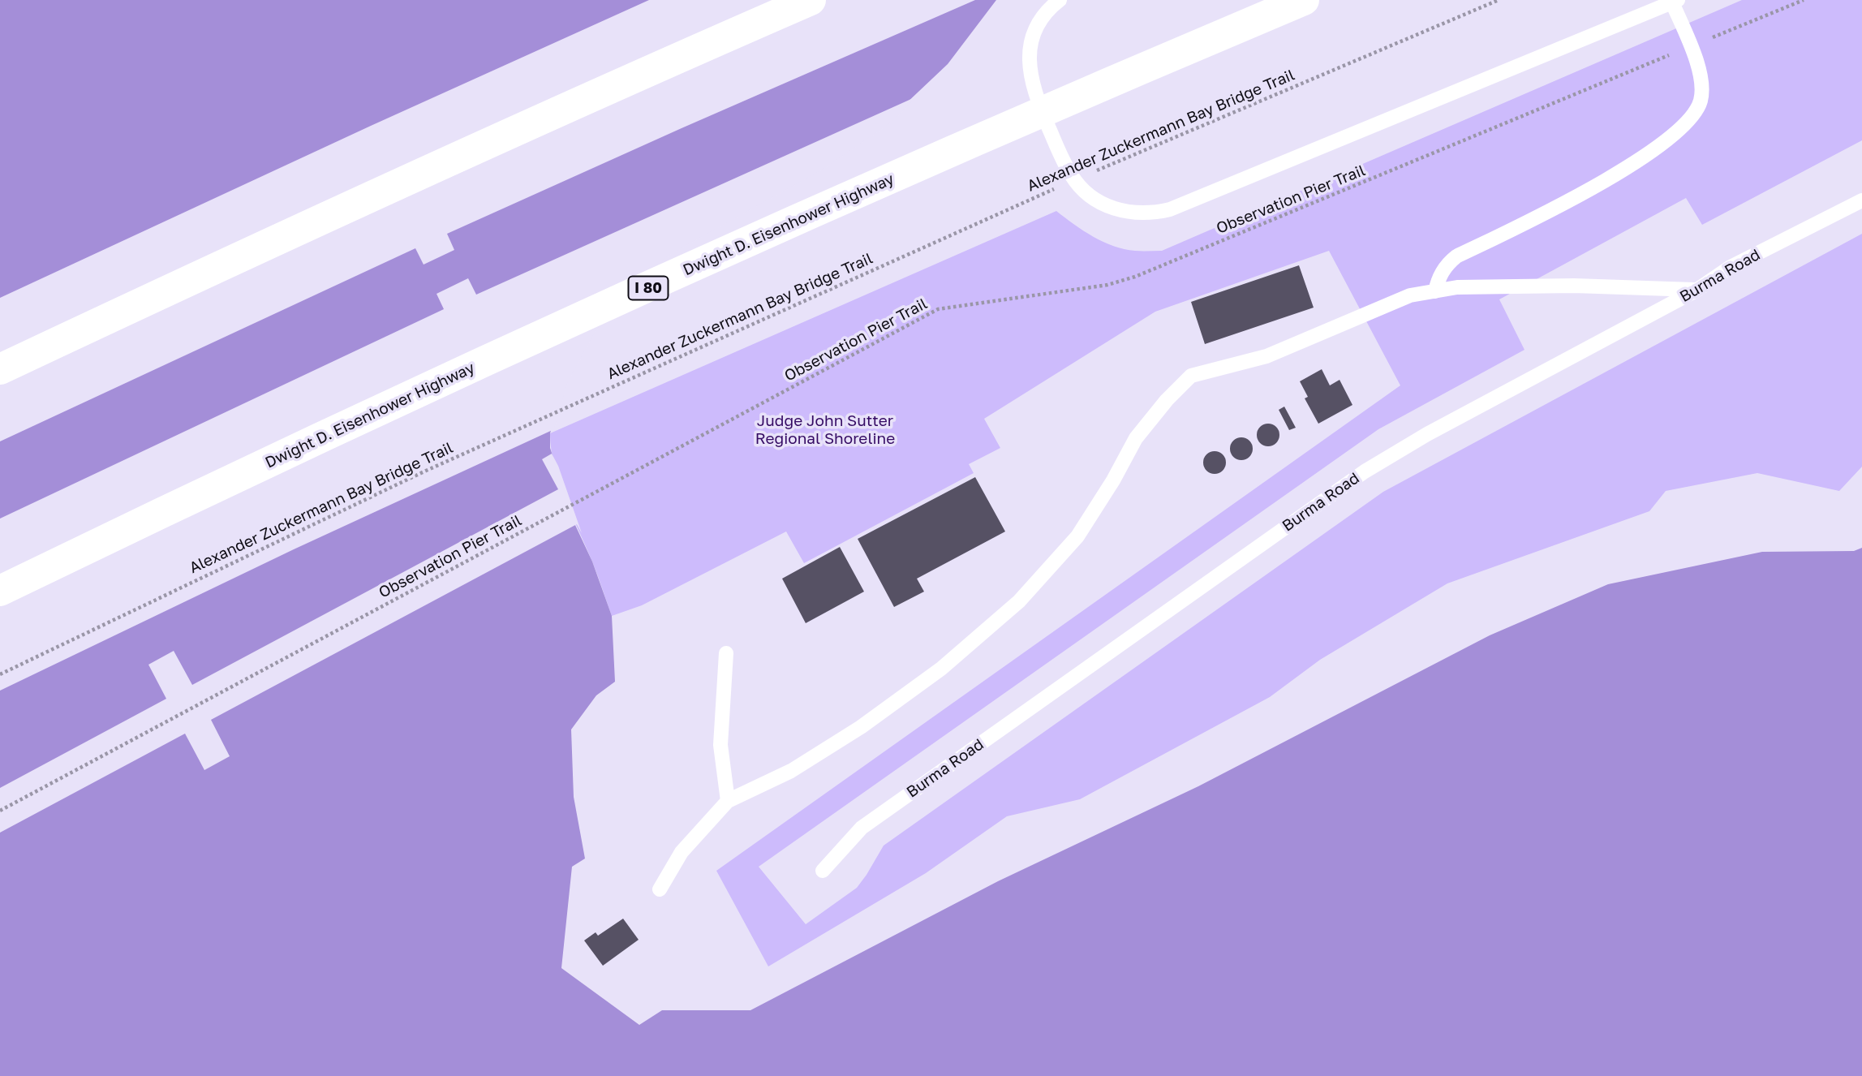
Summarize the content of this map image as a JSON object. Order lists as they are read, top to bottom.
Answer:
{
  "streets": {
    "highway": ["Dwight D. Eisenhower Highway", "I 80"],
    "lane": ["Burma Road"],
    "path": ["Alexander Zuckermann Bay Bridge Trail", "Observation Pier Trail"]
  },
  "parks": ["Judge John Sutter Regional Shoreline"]
}
